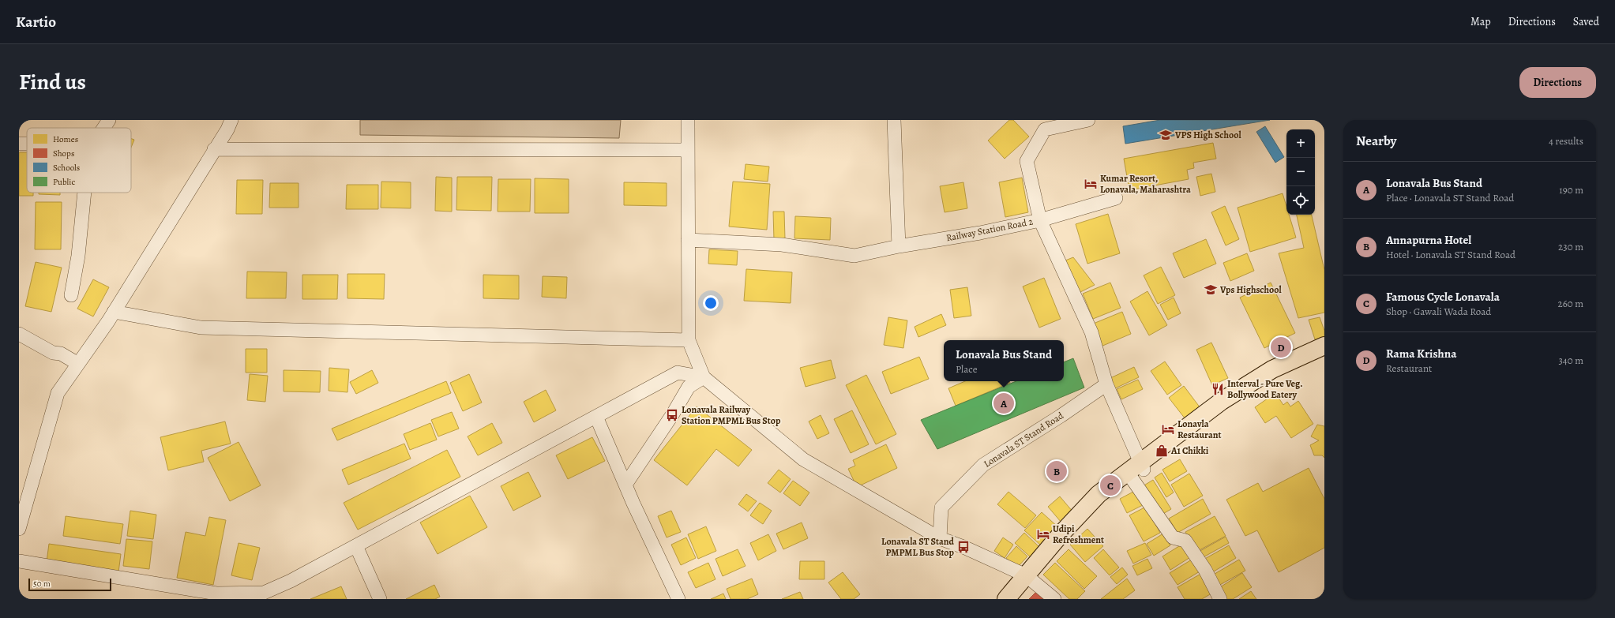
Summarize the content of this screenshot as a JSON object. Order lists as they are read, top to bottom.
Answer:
{
  "streets": {
    "street": ["Railway Station Road 2", "Lonavala ST Stand Road"]
  },
  "crossings": [
    ["Railway Station Road 2", "Lonavala ST Stand Road"]
  ],
  "places": {
    "school or university": ["VPS High School", "Vps Highschool"],
    "hotel": ["Kumar Resort, Lonavala, Maharashtra", "Lonavla Restaurant", "Udipi Refreshment"],
    "restaurant": ["Interval - Pure Veg. Bollywood Eatery"],
    "bus stop": ["Lonavala Railway Station PMPML Bus Stop", "Lonavala ST Stand PMPML Bus Stop"],
    "shop": ["A1 Chikki"]
  },
  "legend": [
    "Homes",
    "Shops",
    "Schools",
    "Public"
  ],
  "scale_bar": "50 m",
  "page": {
    "header": "Kartio",
    "nav": ["Map", "Directions", "Saved"],
    "title": "Find us",
    "buttons": "Directions",
    "heading": ["Nearby", "4 results"],
    "map_buttons": ["+", "−"],
    "list": [
      {
        "mark": "A",
        "name": "Lonavala Bus Stand",
        "note": "Place · Lonavala ST Stand Road",
        "value": "190 m"
      },
      {
        "mark": "B",
        "name": "Annapurna Hotel",
        "note": "Hotel · Lonavala ST Stand Road",
        "value": "230 m"
      },
      {
        "mark": "C",
        "name": "Famous Cycle Lonavala",
        "note": "Shop · Gawali Wada Road",
        "value": "260 m"
      },
      {
        "mark": "D",
        "name": "Rama Krishna",
        "note": "Restaurant",
        "value": "340 m"
      }
    ],
    "pins": [
      "D",
      "A",
      "B",
      "C"
    ],
    "popup": ["Lonavala Bus Stand", "Place"],
    "scale": "50 m"
  }
}
